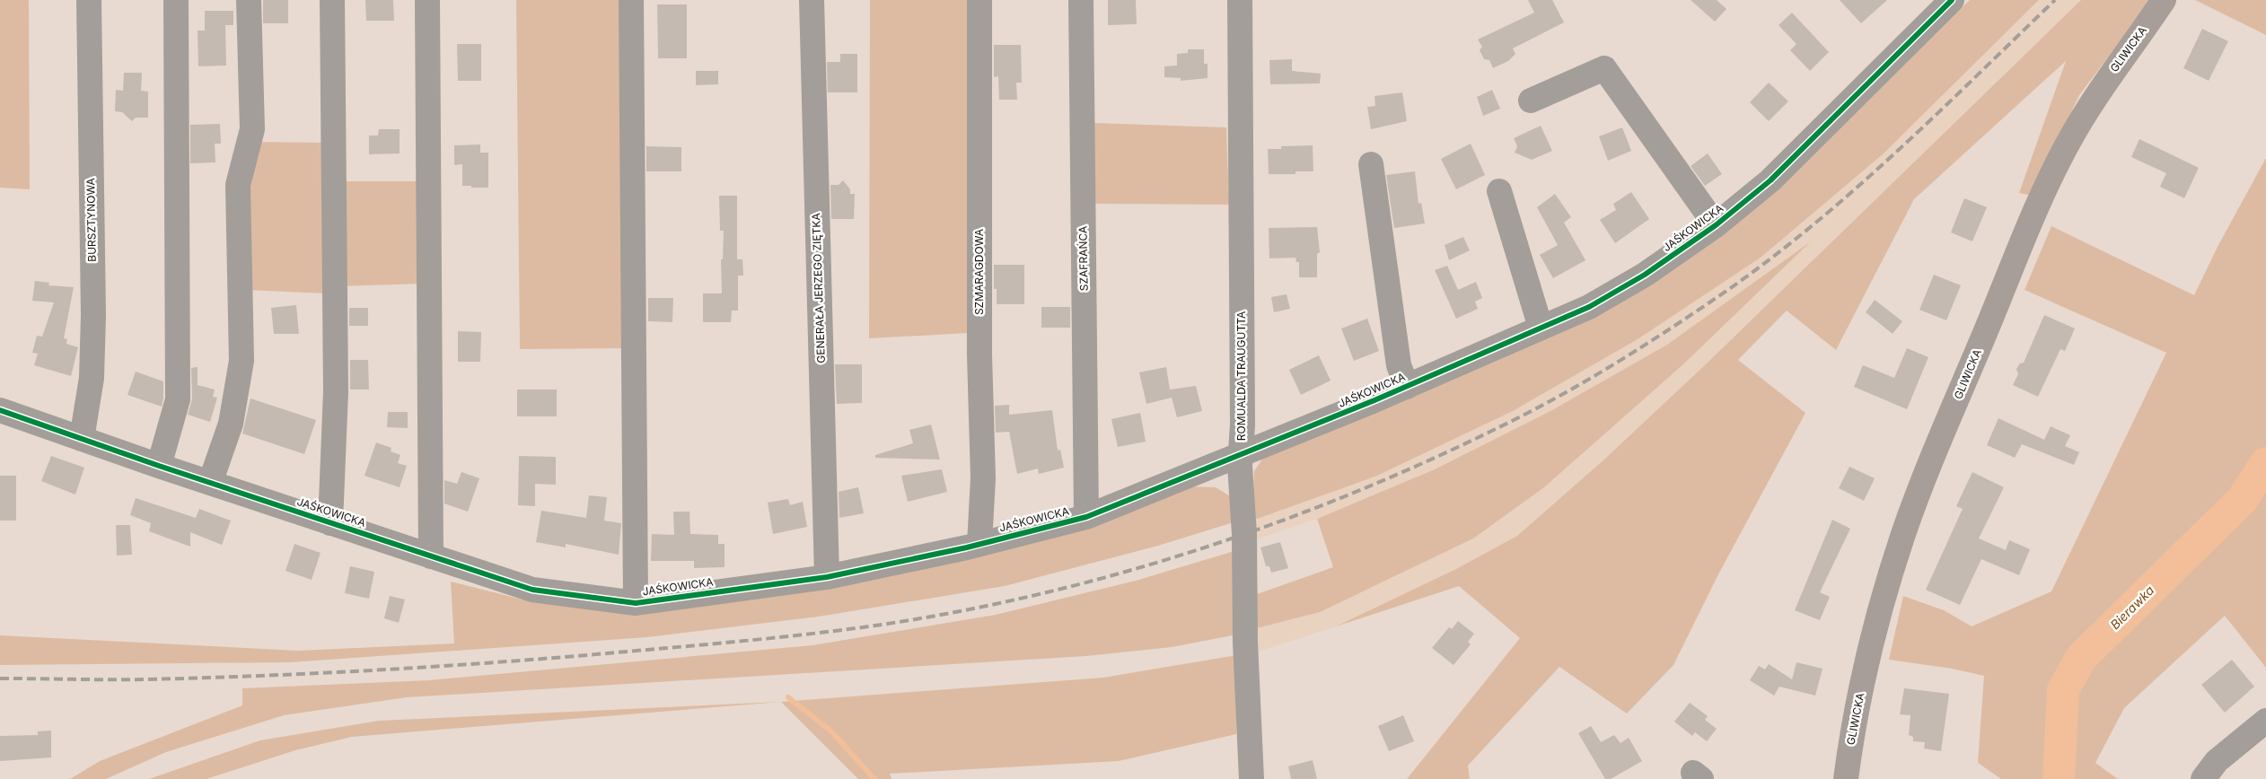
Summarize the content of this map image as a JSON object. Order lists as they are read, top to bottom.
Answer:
{
  "streets": {
    "main road": ["GLIWICKA"],
    "street": [
      "BURSZTYNOWA",
      "JAŚKOWICKA",
      "SZAFRAŃCA",
      "SZMARAGDOWA",
      "GENERAŁA JERZEGO ZIĘTKA",
      "ROMUALDA TRAUGUTTA"
    ]
  },
  "crossings": [
    ["BURSZTYNOWA", "JAŚKOWICKA"],
    ["JAŚKOWICKA", "SZAFRAŃCA"],
    ["JAŚKOWICKA", "SZMARAGDOWA"],
    ["JAŚKOWICKA", "GENERAŁA JERZEGO ZIĘTKA"],
    ["JAŚKOWICKA", "ROMUALDA TRAUGUTTA"]
  ],
  "water": ["Bierawka"]
}
